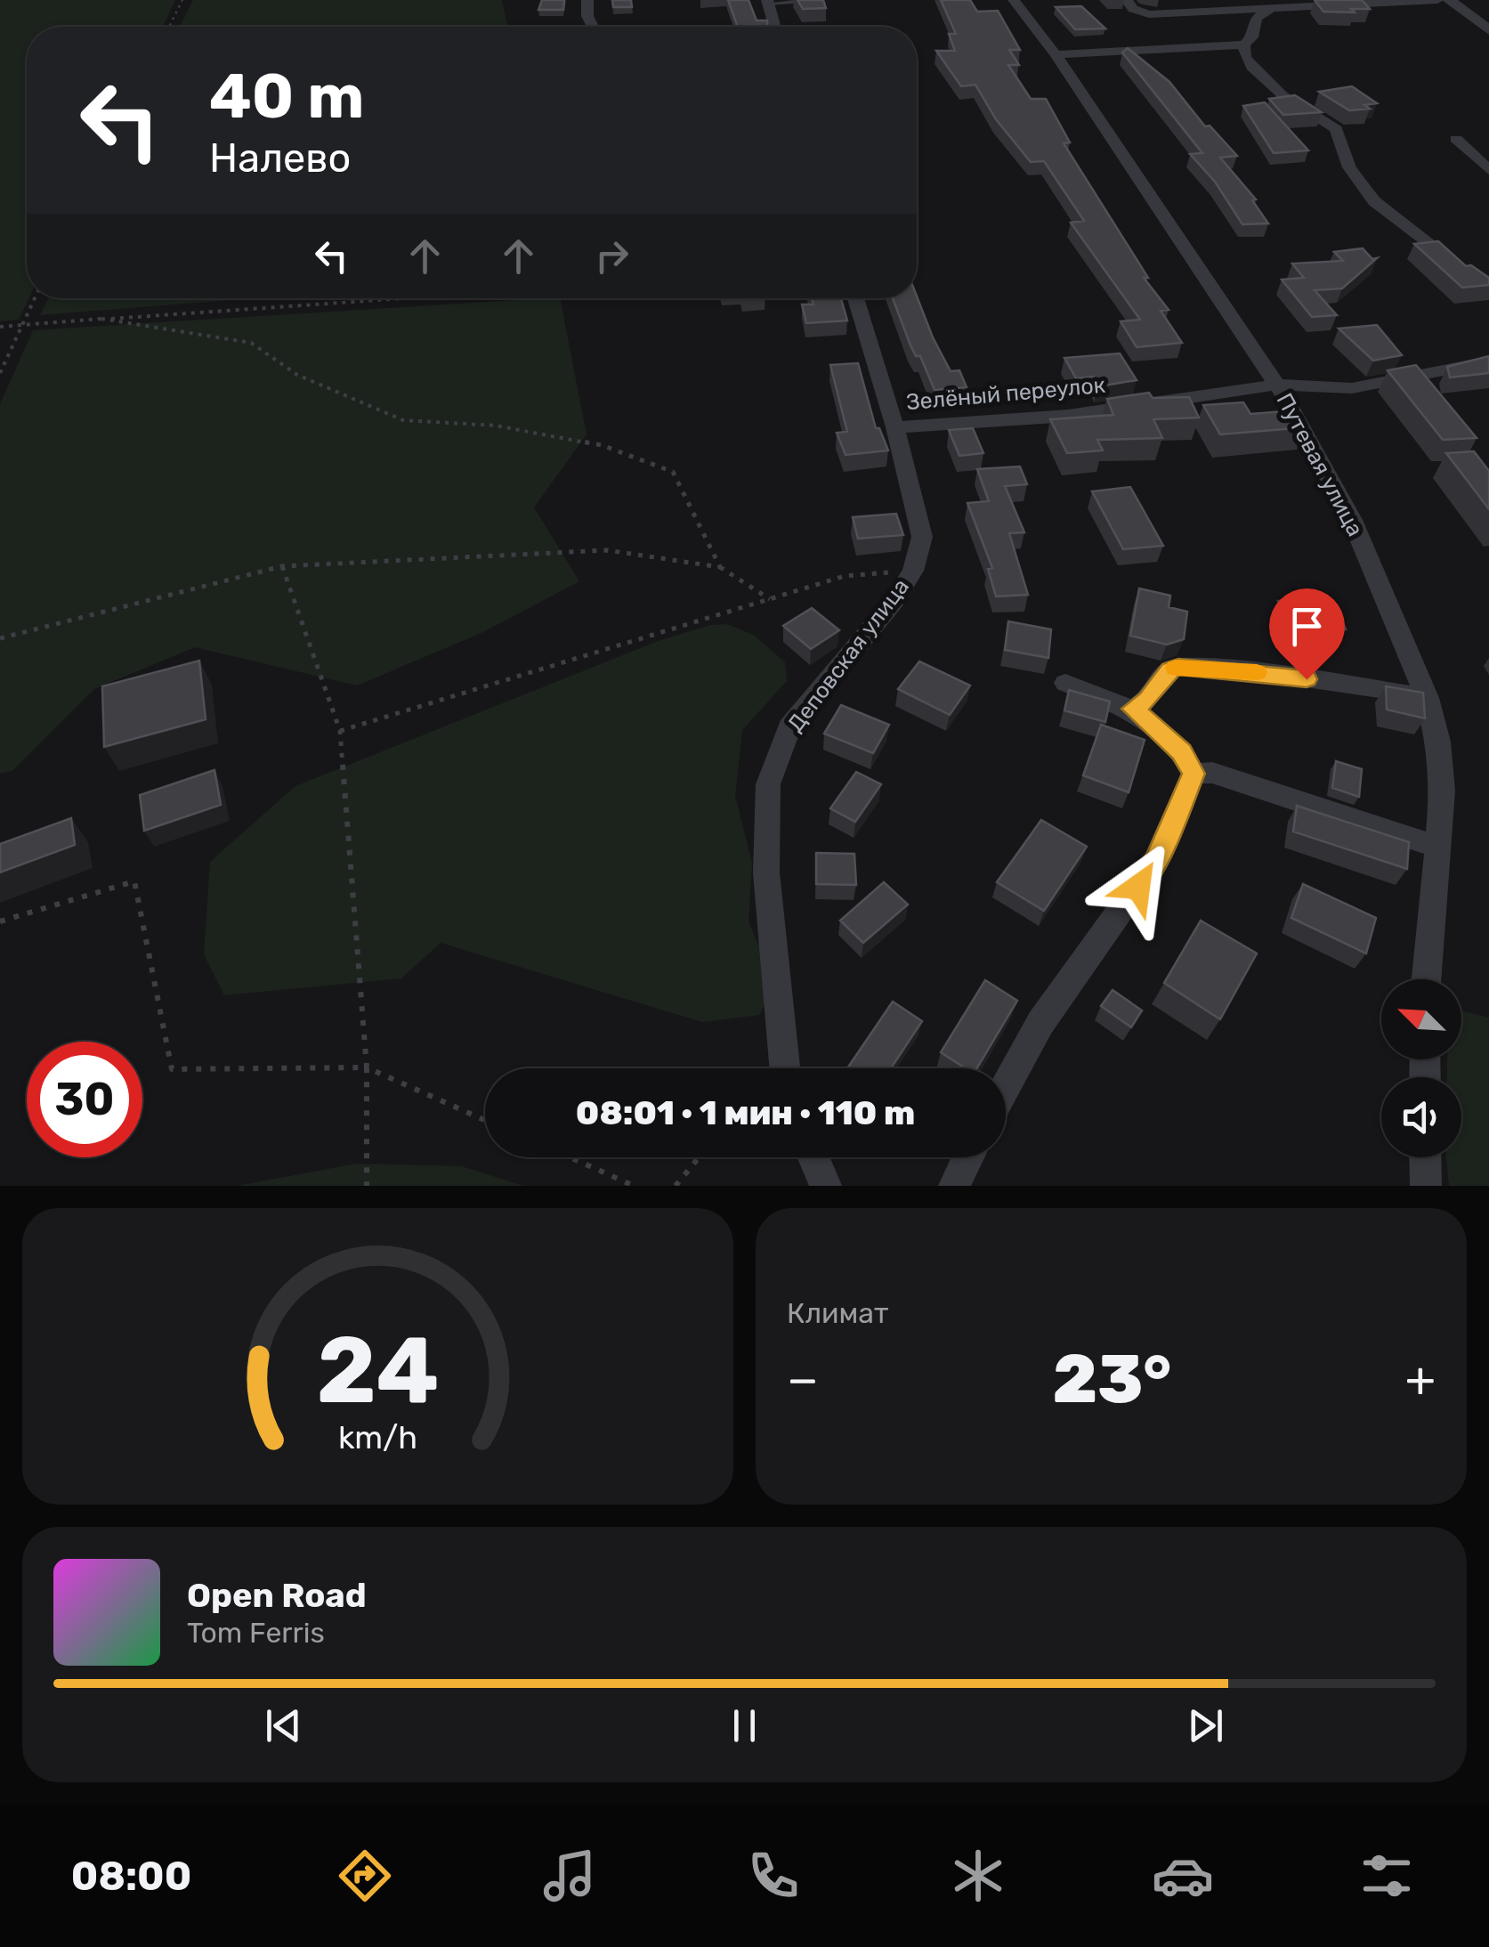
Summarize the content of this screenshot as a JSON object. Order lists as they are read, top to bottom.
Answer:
{
  "streets": {
    "street": ["Зелёный переулок", "Путевая улица", "Деповская улица"]
  },
  "crossings": [
    ["Зелёный переулок", "Путевая улица"],
    ["Зелёный переулок", "Деповская улица"]
  ],
  "north": "top left",
  "page": {
    "turn": ["40 m", "Налево"],
    "limit": "30",
    "trip": "08:01 · 1 мин · 110 m",
    "tile": "Климат",
    "heat": ["−", "23°", "+"],
    "song": ["Open Road", "Tom Ferris"],
    "tabs": "08:00",
    "gauge": ["24", "km/h"]
  }
}
